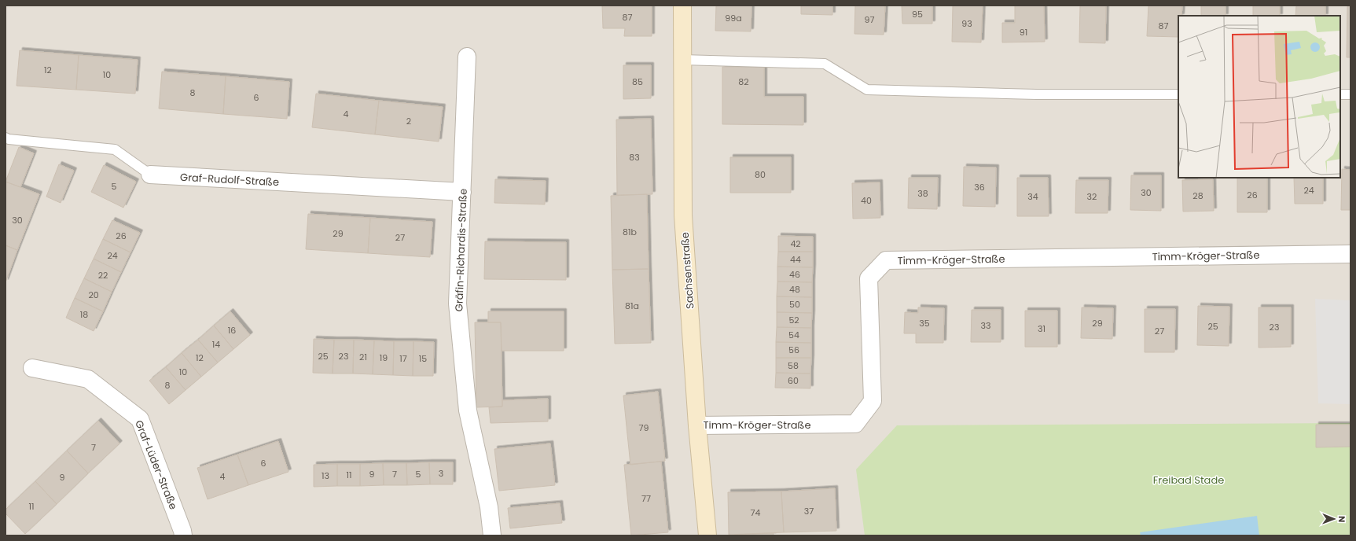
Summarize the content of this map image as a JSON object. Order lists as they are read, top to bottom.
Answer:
{
  "streets": {
    "street": [
      "Graf-Rudolf-Straße",
      "Gräfin-Richardis-Straße",
      "Timm-Kröger-Straße",
      "Sachsenstraße",
      "Graf-Lüder-Straße"
    ]
  },
  "crossings": [
    ["Graf-Rudolf-Straße", "Gräfin-Richardis-Straße"],
    ["Timm-Kröger-Straße", "Sachsenstraße"]
  ],
  "parks": ["Freibad Stade"],
  "house_numbers": [
    "95",
    "87",
    "99a",
    "97",
    "93",
    "87",
    "91",
    "12",
    "10",
    "85",
    "82",
    "8",
    "6",
    "4",
    "2",
    "83",
    "80",
    "5",
    "36",
    "24",
    "30",
    "38",
    "26",
    "28",
    "34",
    "32",
    "40",
    "30",
    "81b",
    "29",
    "26",
    "27",
    "42",
    "24",
    "44",
    "46",
    "22",
    "48",
    "20",
    "50",
    "81a",
    "18",
    "52",
    "35",
    "29",
    "33",
    "25",
    "23",
    "31",
    "16",
    "27",
    "54",
    "14",
    "56",
    "25",
    "23",
    "21",
    "12",
    "19",
    "17",
    "15",
    "58",
    "10",
    "60",
    "8",
    "79",
    "7",
    "6",
    "3",
    "9",
    "7",
    "5",
    "11",
    "13",
    "4",
    "9",
    "77",
    "11",
    "37",
    "74"
  ],
  "north": "right"
}
